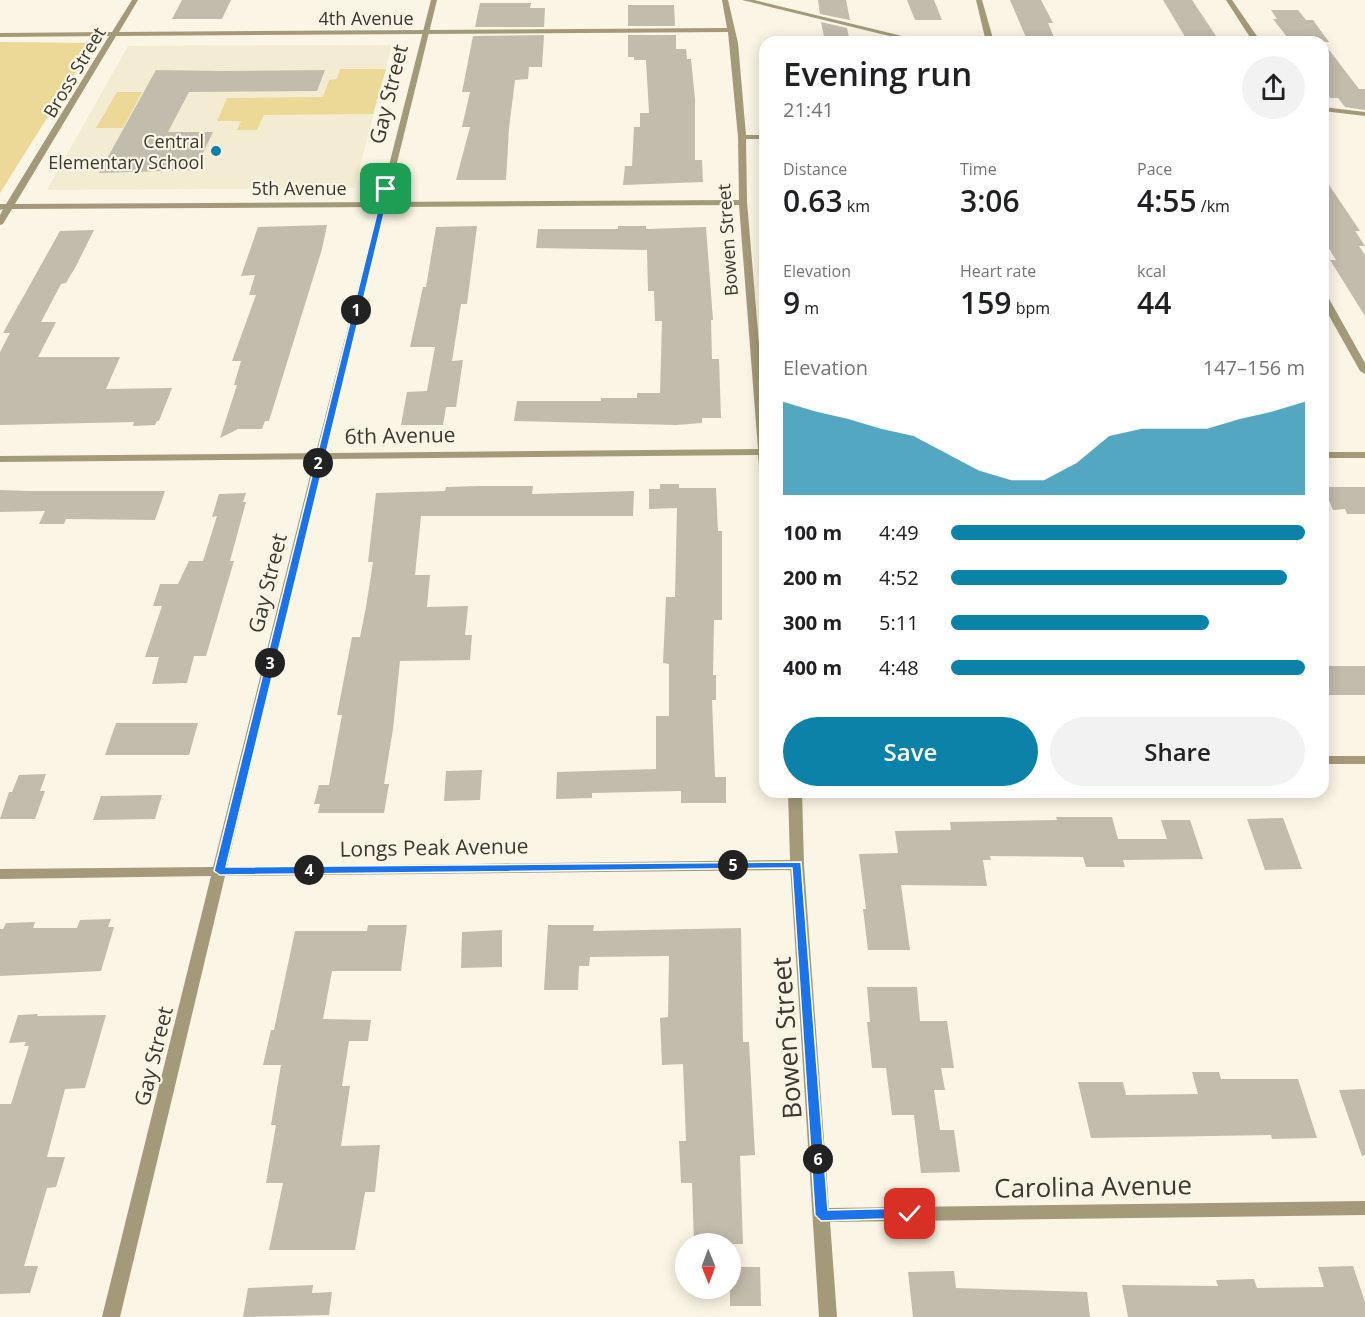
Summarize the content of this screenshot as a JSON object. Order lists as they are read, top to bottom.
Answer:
{
  "streets": {
    "street": [
      "4th Avenue",
      "Bross Street",
      "Gay Street",
      "5th Avenue",
      "Bowen Street",
      "6th Avenue",
      "Longs Peak Avenue",
      "Carolina Avenue"
    ]
  },
  "crossings": [
    ["4th Avenue", "Bross Street"],
    ["4th Avenue", "Gay Street"],
    ["4th Avenue", "Bowen Street"],
    ["Bross Street", "5th Avenue"],
    ["Gay Street", "5th Avenue"],
    ["Gay Street", "6th Avenue"],
    ["Gay Street", "Longs Peak Avenue"],
    ["5th Avenue", "Bowen Street"],
    ["Bowen Street", "Longs Peak Avenue"],
    ["Bowen Street", "Carolina Avenue"]
  ],
  "places": ["Central Elementary School"],
  "north": "bottom",
  "page": {
    "heading": ["Evening run", "21:41"],
    "stats": [
      ["Distance", "0.63 km"],
      ["Time", "3:06"],
      ["Pace", "4:55 /km"],
      ["Elevation", "9 m"],
      ["Heart rate", "159 bpm"],
      ["kcal", "44"]
    ],
    "pins": [
      "1",
      "2",
      "3",
      "5",
      "4",
      "6"
    ],
    "chart": ["Elevation", "147–156 m"],
    "list": [
      {
        "name": "100 m",
        "note": "4:49"
      },
      {
        "name": "200 m",
        "note": "4:52"
      },
      {
        "name": "300 m",
        "note": "5:11"
      },
      {
        "name": "400 m",
        "note": "4:48"
      }
    ],
    "buttons": ["Save", "Share"]
  }
}
